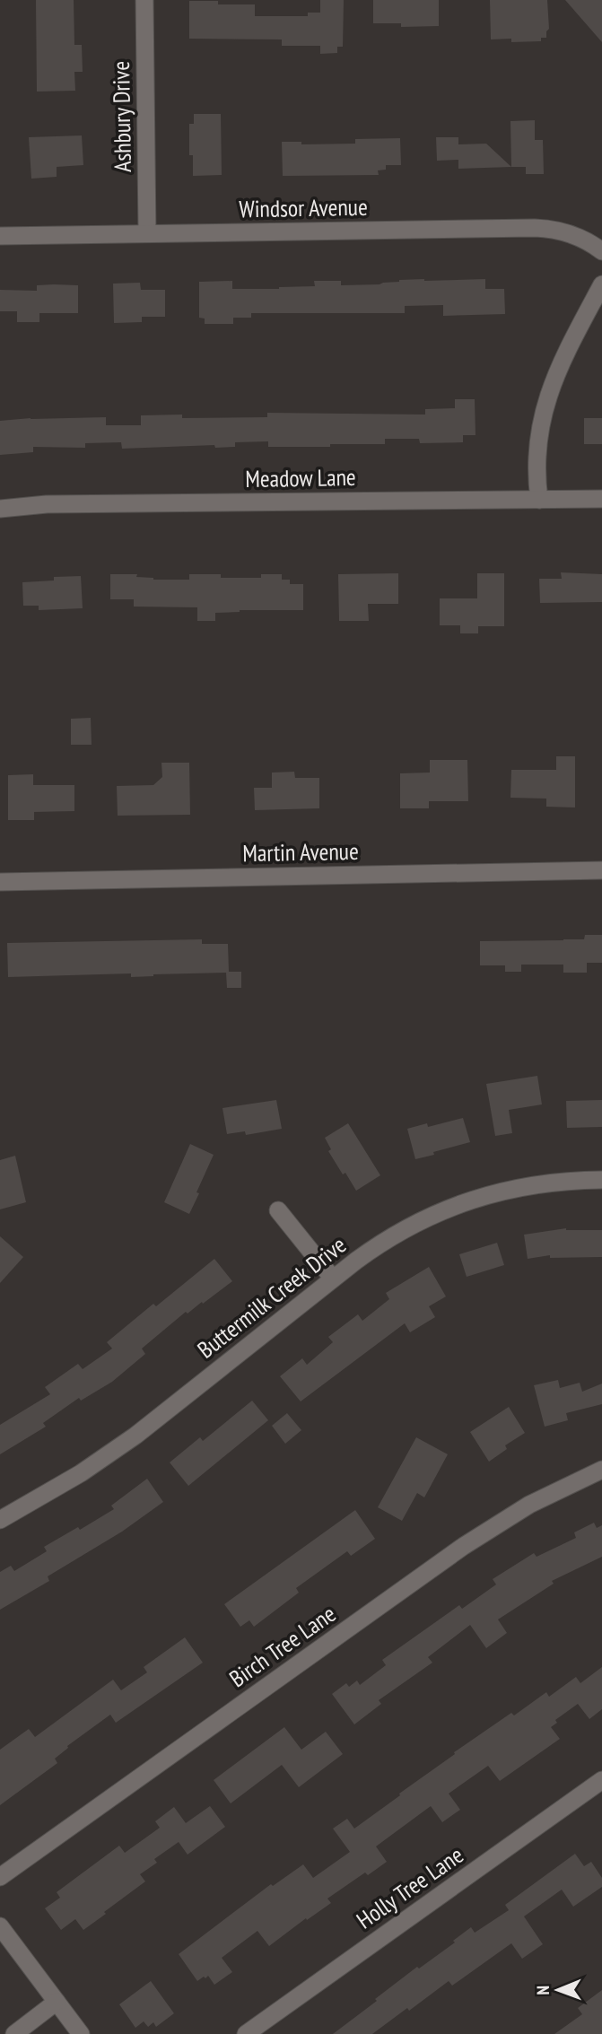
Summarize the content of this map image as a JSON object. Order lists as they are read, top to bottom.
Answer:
{
  "streets": {
    "street": [
      "Ashbury Drive",
      "Windsor Avenue",
      "Meadow Lane",
      "Martin Avenue",
      "Buttermilk Creek Drive",
      "Birch Tree Lane",
      "Holly Tree Lane"
    ]
  },
  "crossings": [
    ["Ashbury Drive", "Windsor Avenue"]
  ],
  "north": "left"
}
